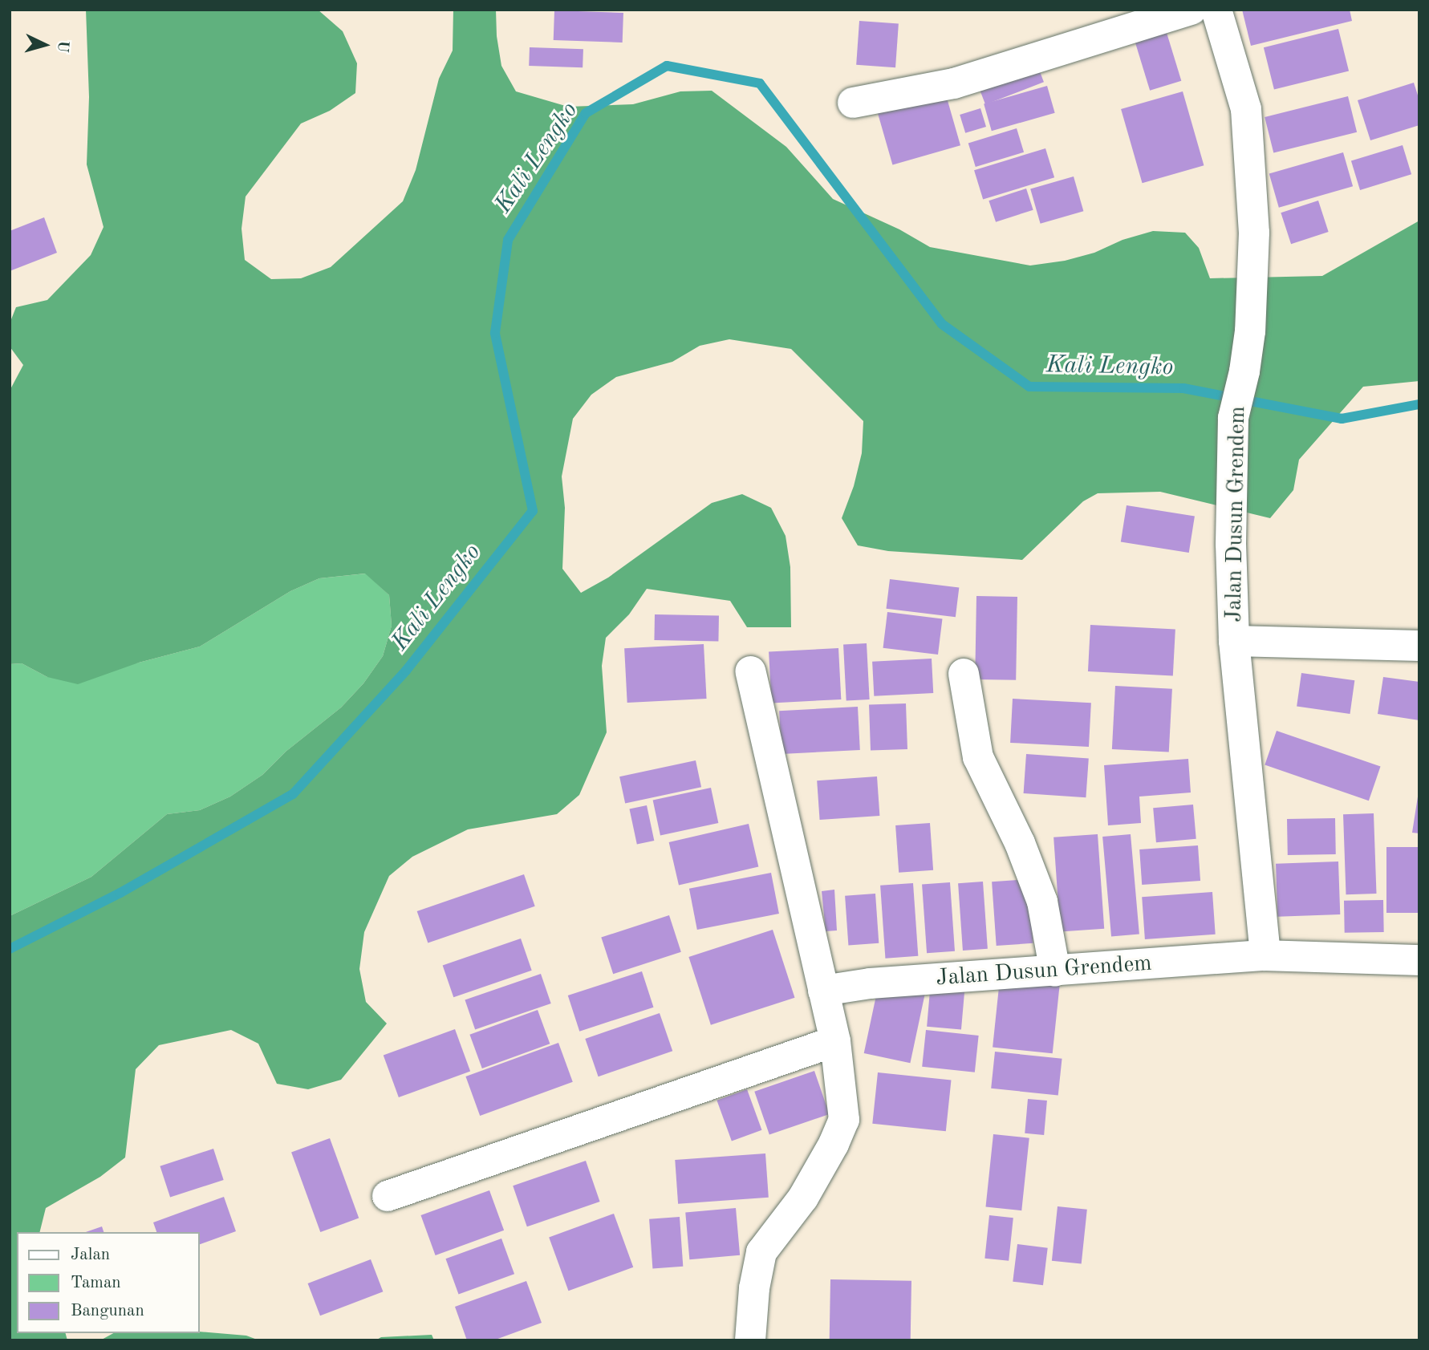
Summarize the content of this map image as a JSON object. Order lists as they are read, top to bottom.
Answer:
{
  "streets": {
    "street": ["Jalan Dusun Grendem"]
  },
  "water": ["Kali Lengko"],
  "legend": ["Jalan", "Taman", "Bangunan"],
  "north": "right"
}
